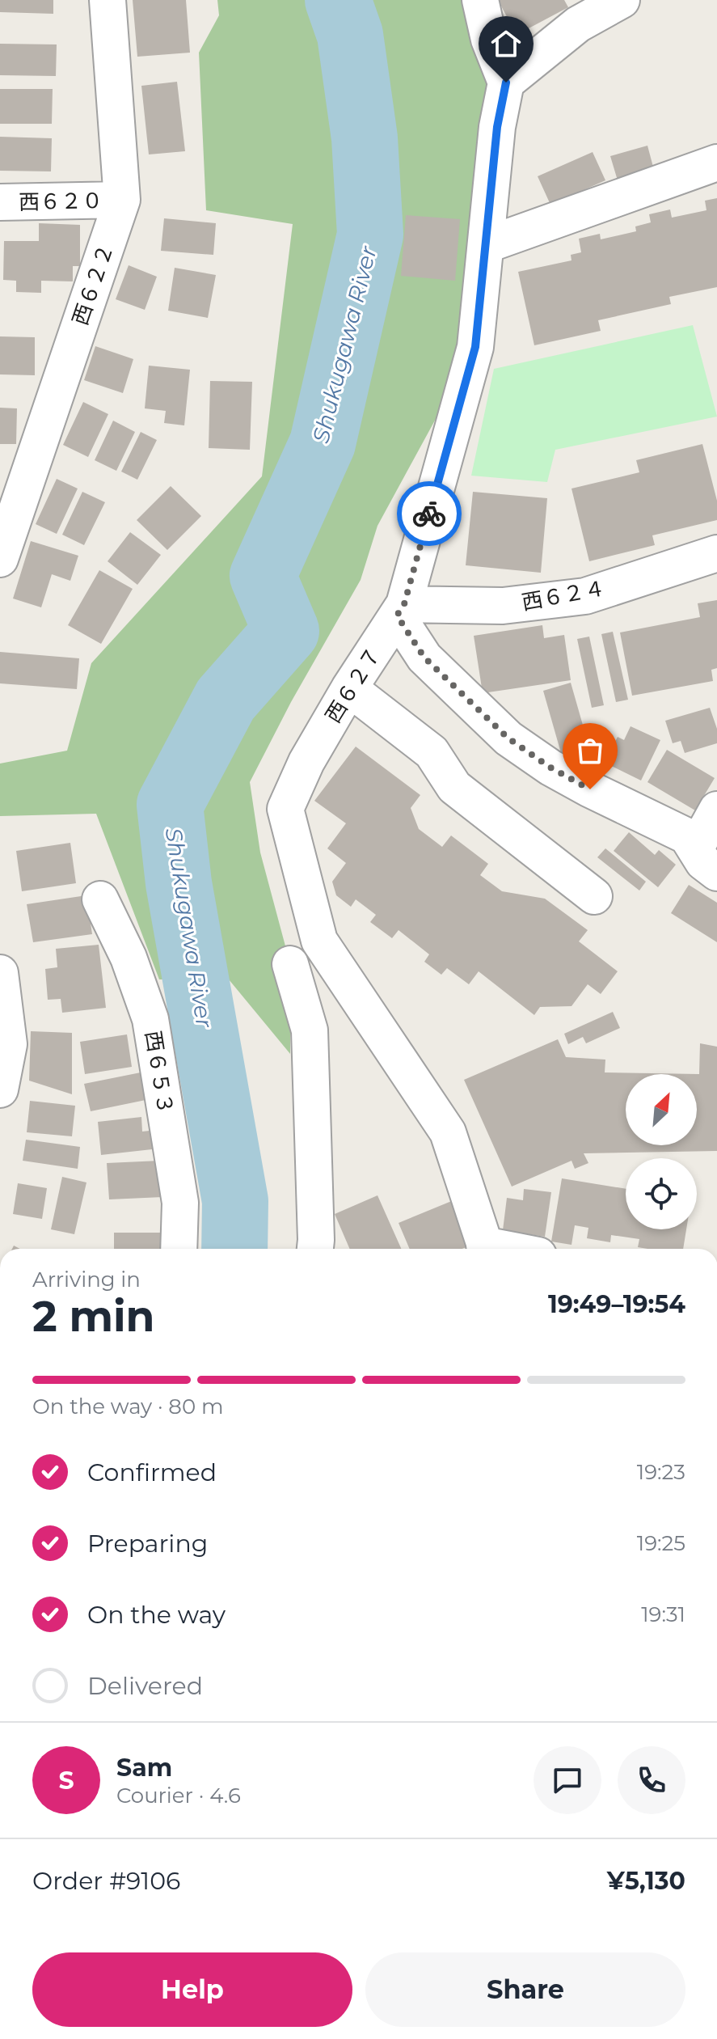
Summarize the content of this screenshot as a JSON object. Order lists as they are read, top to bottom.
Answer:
{
  "streets": {
    "street": [
      "西６２０",
      "西６２２",
      "西６２４",
      "西６２７",
      "西６５３"
    ]
  },
  "crossings": [
    ["西６２０", "西６２２"],
    ["西６２４", "西６２７"]
  ],
  "water": ["Shukugawa River"],
  "north": "top right",
  "page": {
    "heading": ["2 min", "Arriving in", "19:49–19:54"],
    "panel": [
      "Sam",
      "Courier · 4.6",
      "Order #9106",
      "¥5,130"
    ],
    "bar": "On the way · 80 m",
    "list": [
      ["Confirmed", "19:23"],
      ["Preparing", "19:25"],
      ["On the way", "19:31"],
      "Delivered"
    ],
    "round": "S",
    "buttons": ["Help", "Share"]
  }
}
